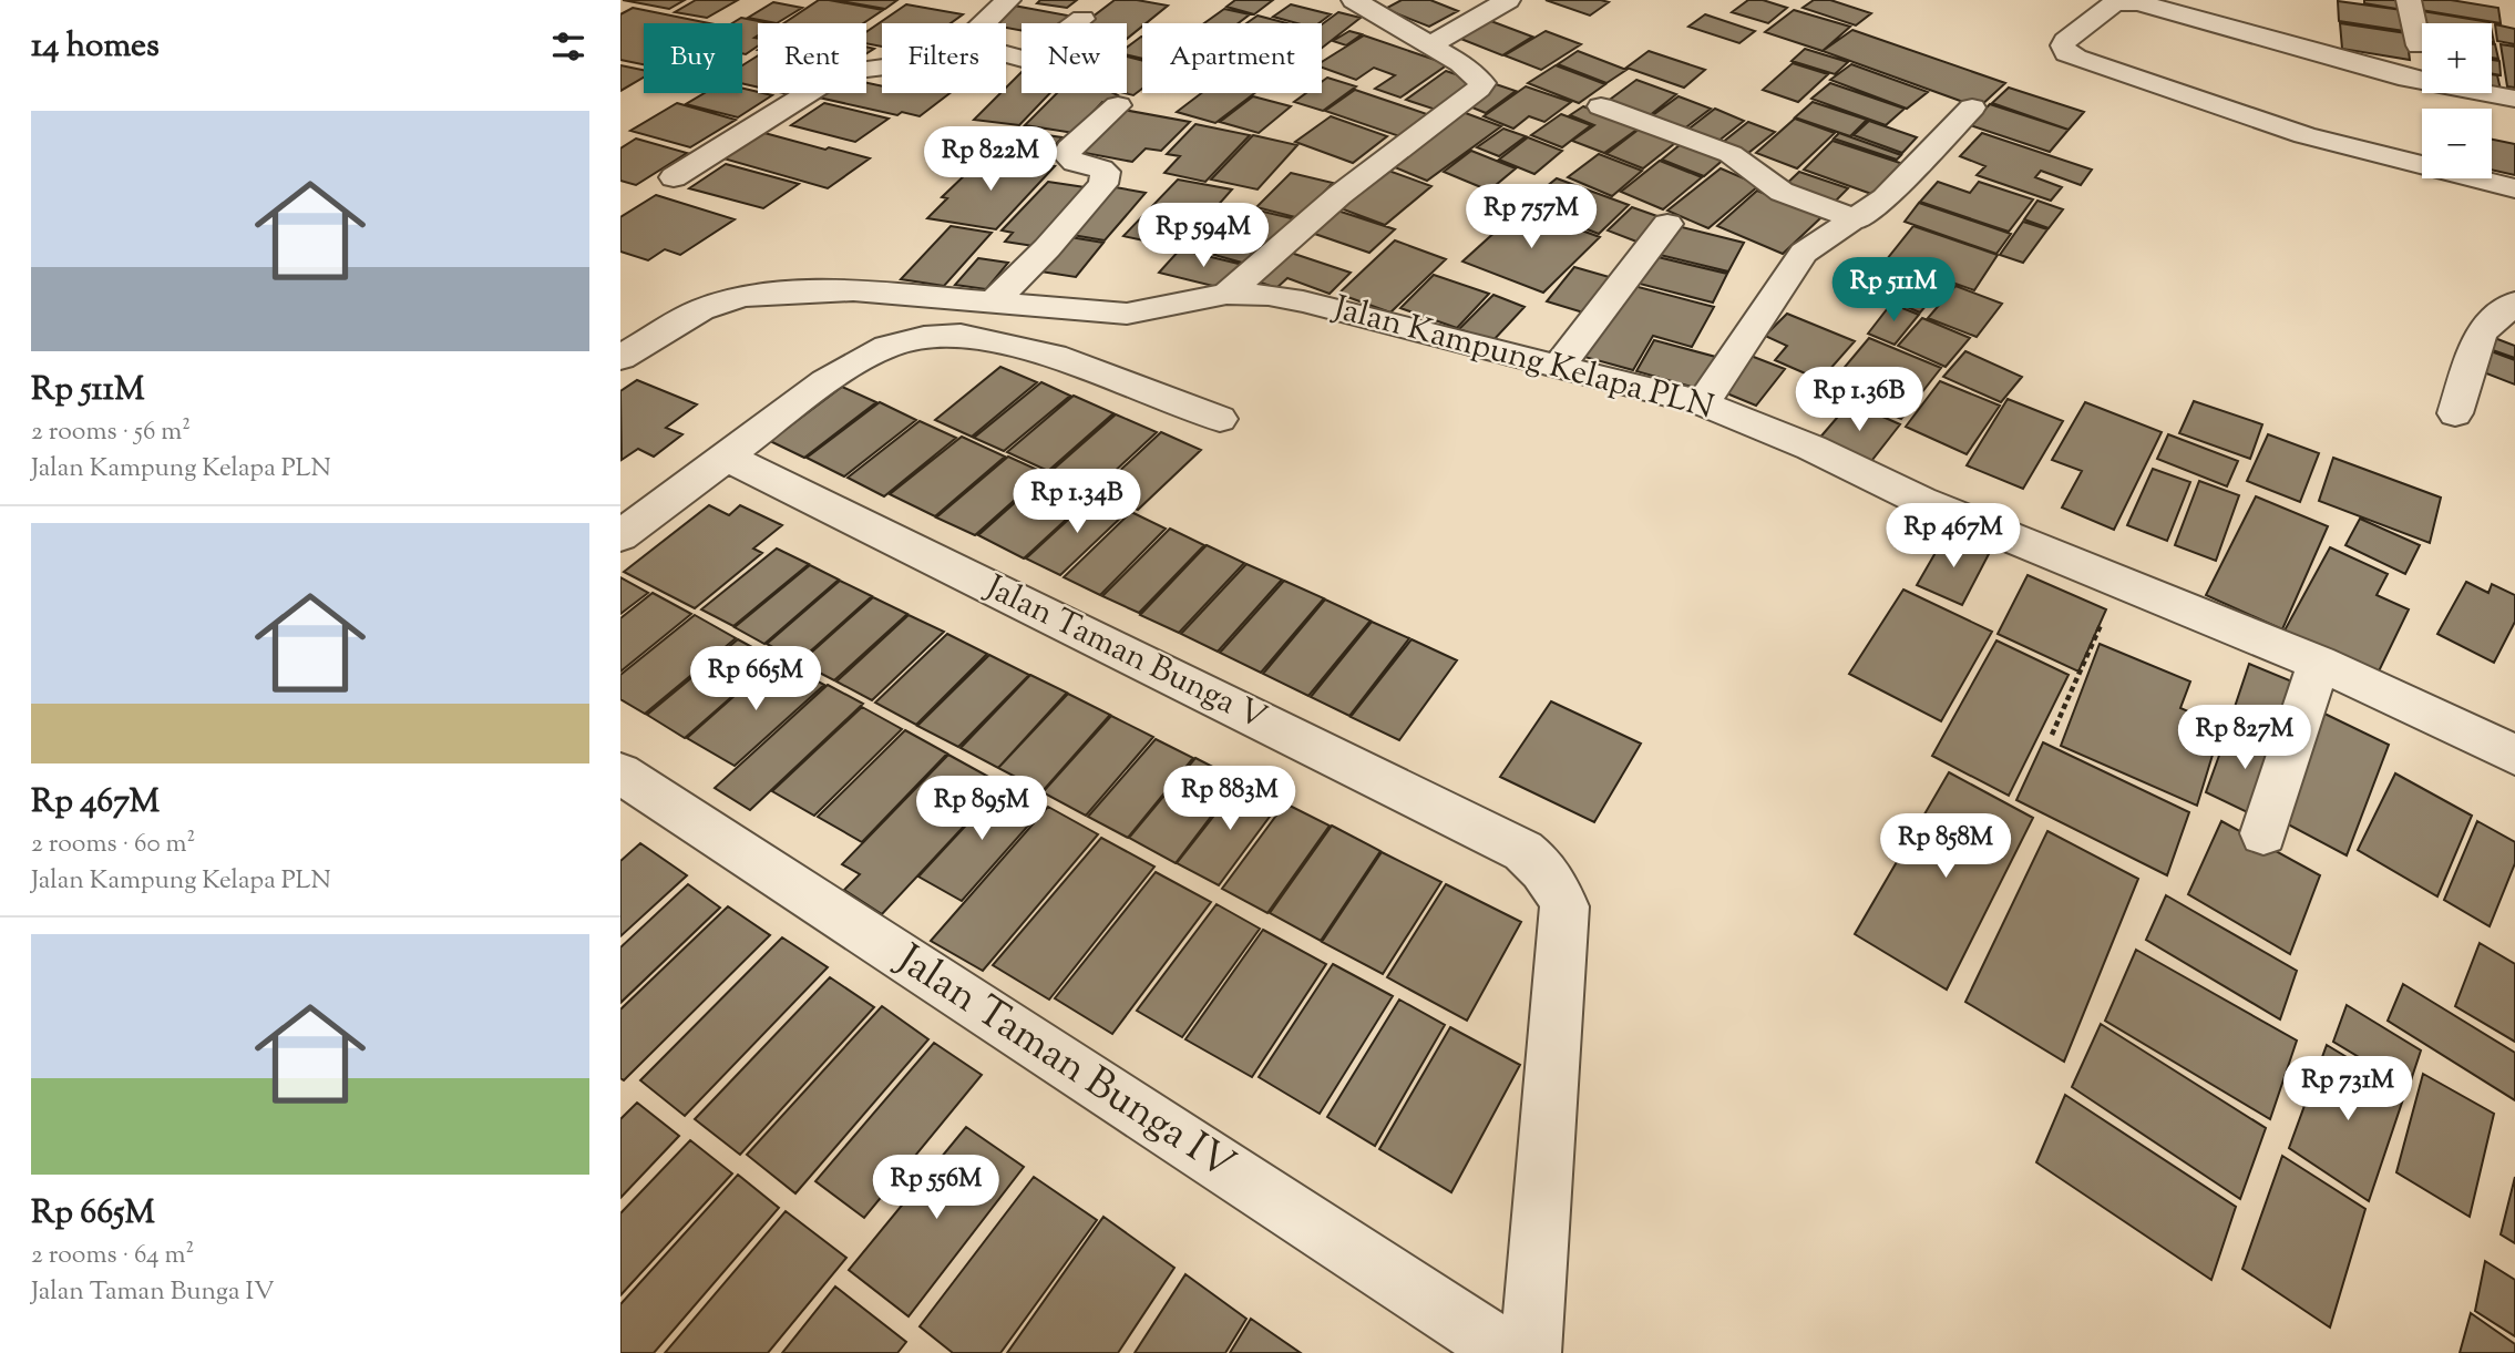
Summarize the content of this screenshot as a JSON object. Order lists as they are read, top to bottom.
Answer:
{
  "streets": {
    "street": ["Jalan Kampung Kelapa PLN", "Jalan Taman Bunga V", "Jalan Taman Bunga IV"]
  },
  "page": {
    "heading": "14 homes",
    "map_buttons": ["+", "−"],
    "chip": [
      "Buy",
      "Rent",
      "Filters",
      "New",
      "Apartment"
    ],
    "list": [
      {
        "name": "Rp 511M",
        "note": "2 rooms · 56 m² · Jalan Kampung Kelapa PLN"
      },
      {
        "name": "Rp 467M",
        "note": "2 rooms · 60 m² · Jalan Kampung Kelapa PLN"
      },
      {
        "name": "Rp 665M",
        "note": "2 rooms · 64 m² · Jalan Taman Bunga IV"
      }
    ],
    "price": [
      "Rp 822M",
      "Rp 757M",
      "Rp 594M",
      "Rp 511M",
      "Rp 1.36B",
      "Rp 1.34B",
      "Rp 467M",
      "Rp 665M",
      "Rp 827M",
      "Rp 883M",
      "Rp 895M",
      "Rp 858M",
      "Rp 731M",
      "Rp 556M"
    ]
  }
}
